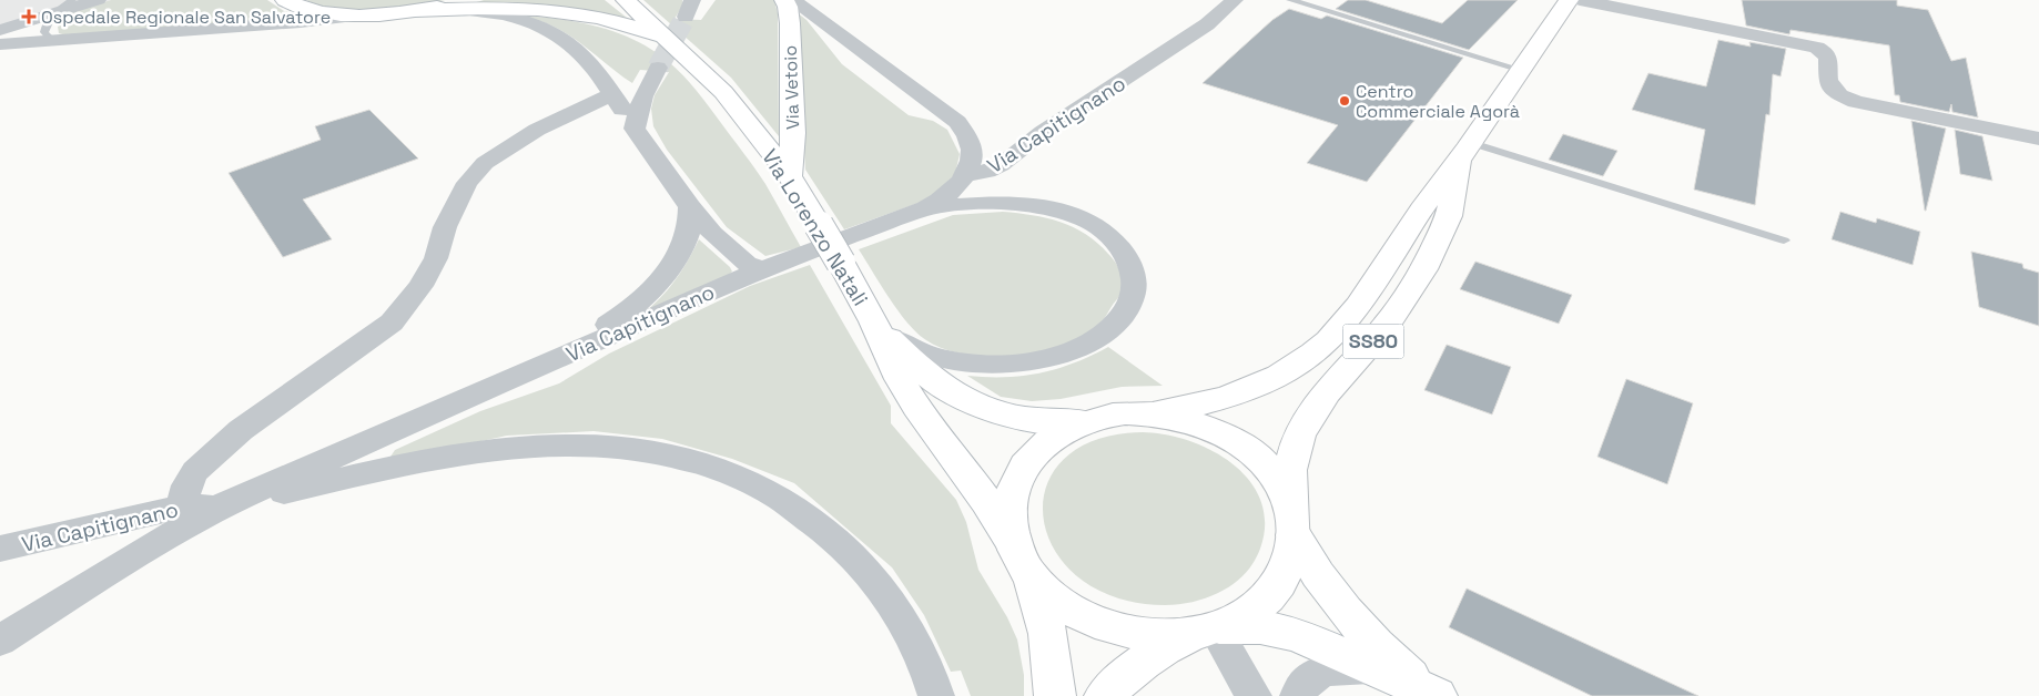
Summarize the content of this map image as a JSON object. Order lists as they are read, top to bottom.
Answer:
{
  "streets": {
    "street": [
      "Via Vetoio",
      "Via Capitignano",
      "Via Lorenzo Natali",
      "SS80"
    ]
  },
  "crossings": [
    ["Via Vetoio", "Via Lorenzo Natali"],
    ["Via Lorenzo Natali", "SS80"]
  ],
  "places": {
    "health": ["Ospedale Regionale San Salvatore"],
    "other": ["Centro Commerciale Agorà"]
  }
}
